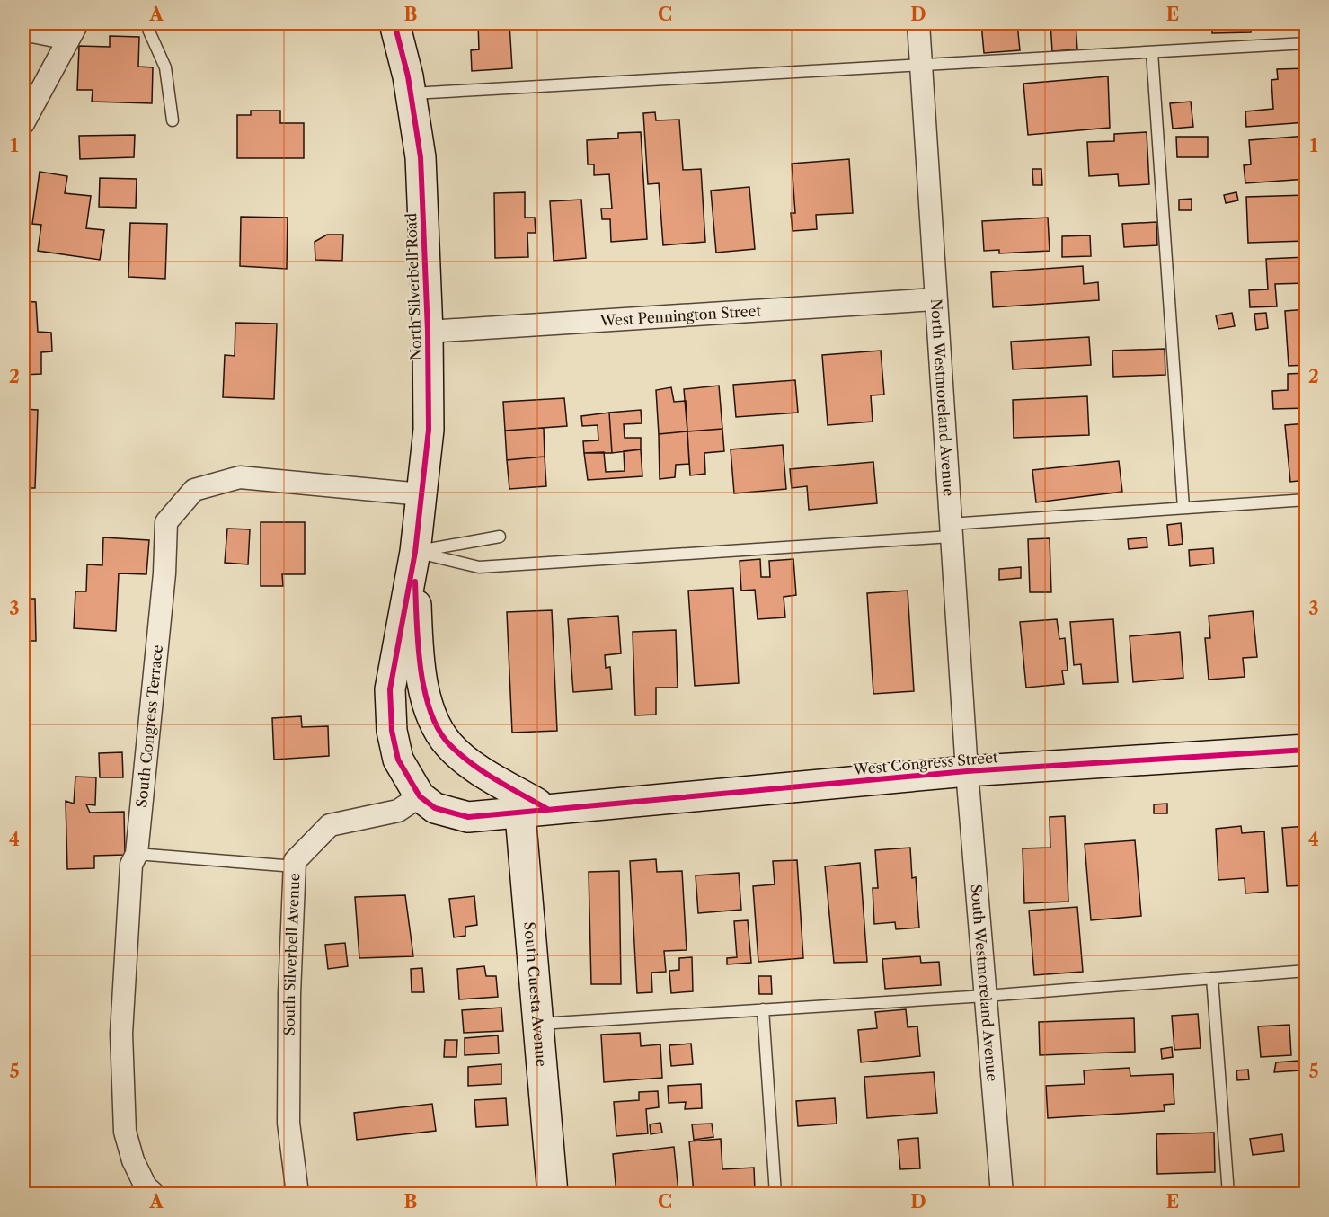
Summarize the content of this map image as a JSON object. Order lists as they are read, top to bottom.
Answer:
{
  "streets": {
    "main road": ["North Silverbell Road", "West Congress Street", "South Cuesta Avenue"],
    "street": [
      "West Pennington Street",
      "North Westmoreland Avenue",
      "South Congress Terrace",
      "South Silverbell Avenue",
      "South Westmoreland Avenue"
    ]
  },
  "crossings": [
    ["North Silverbell Road", "West Pennington Street"],
    ["North Silverbell Road", "South Congress Terrace"],
    ["West Pennington Street", "North Westmoreland Avenue"],
    ["North Westmoreland Avenue", "West Congress Street"],
    ["North Westmoreland Avenue", "South Westmoreland Avenue"],
    ["West Congress Street", "South Silverbell Avenue"],
    ["West Congress Street", "South Westmoreland Avenue"],
    ["West Congress Street", "South Cuesta Avenue"]
  ],
  "grid": {
    "columns": [
      "A",
      "B",
      "C",
      "D",
      "E"
    ],
    "rows": [
      "1",
      "2",
      "3",
      "4",
      "5"
    ]
  }
}
